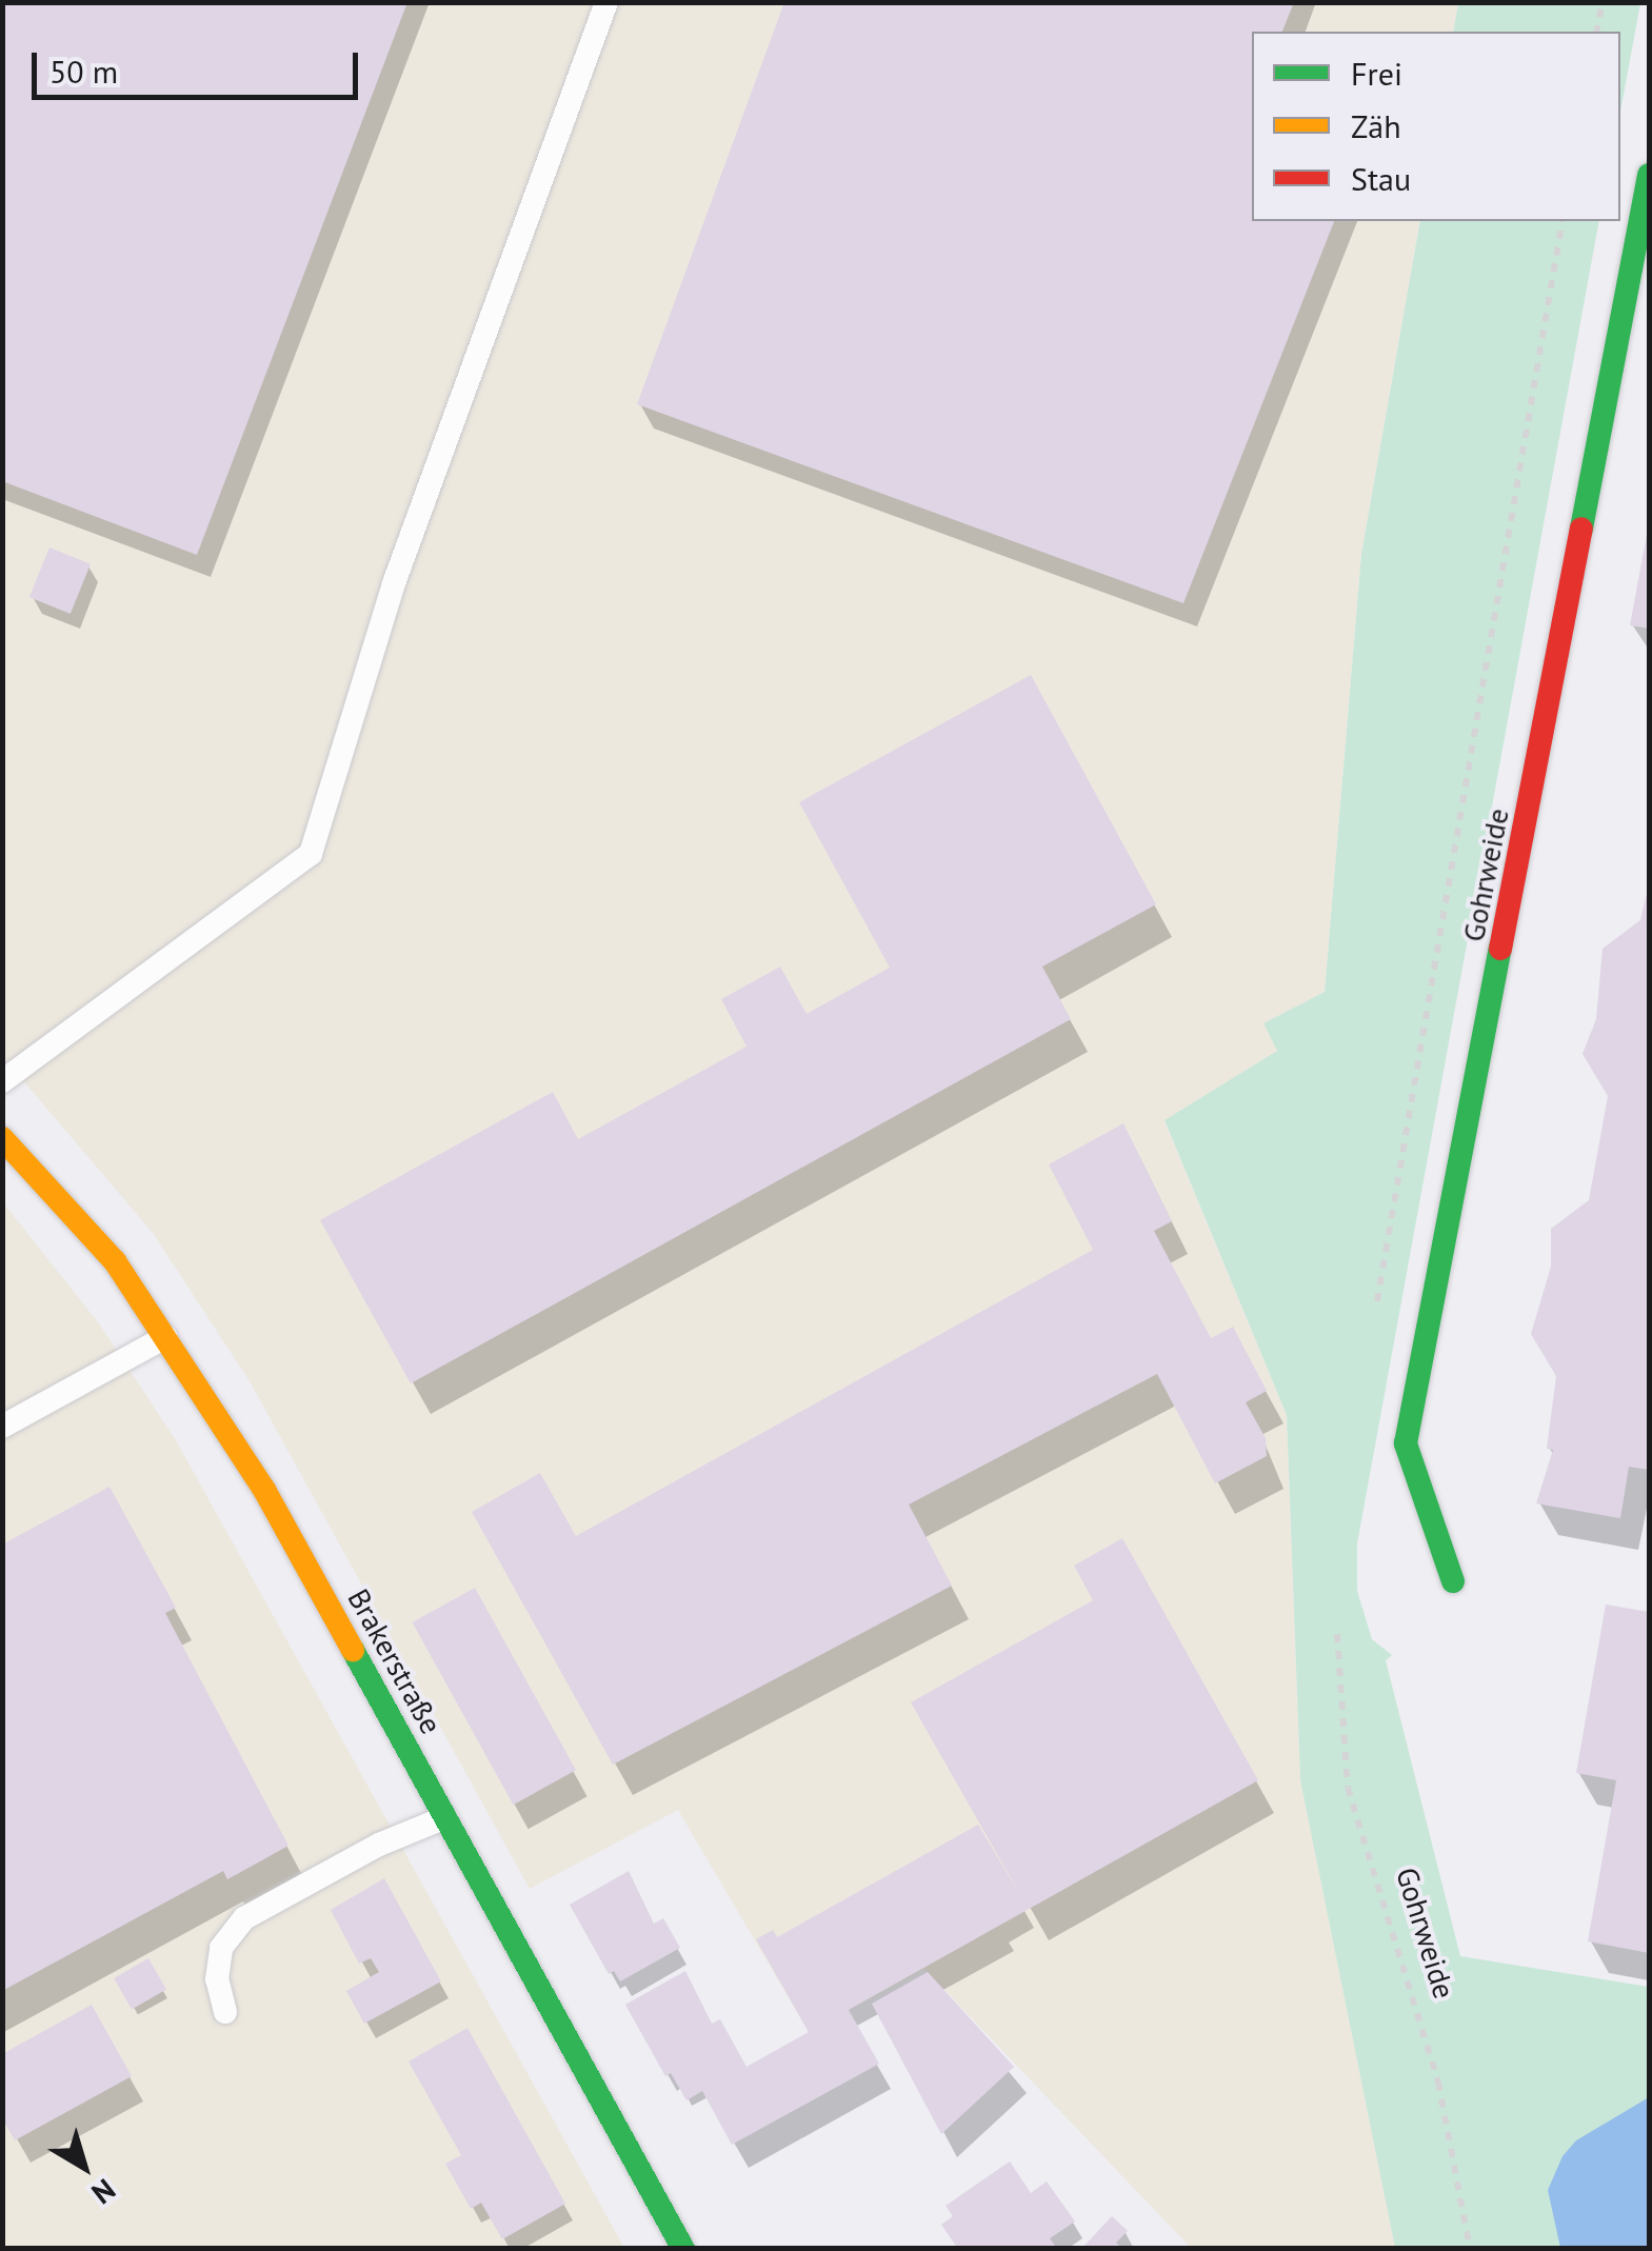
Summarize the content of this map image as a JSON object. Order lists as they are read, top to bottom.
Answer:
{
  "streets": {
    "street": ["Gohrweide", "Brakerstraße"]
  },
  "legend": ["Frei", "Zäh", "Stau"],
  "scale_bar": "50 m",
  "north": "bottom right"
}
